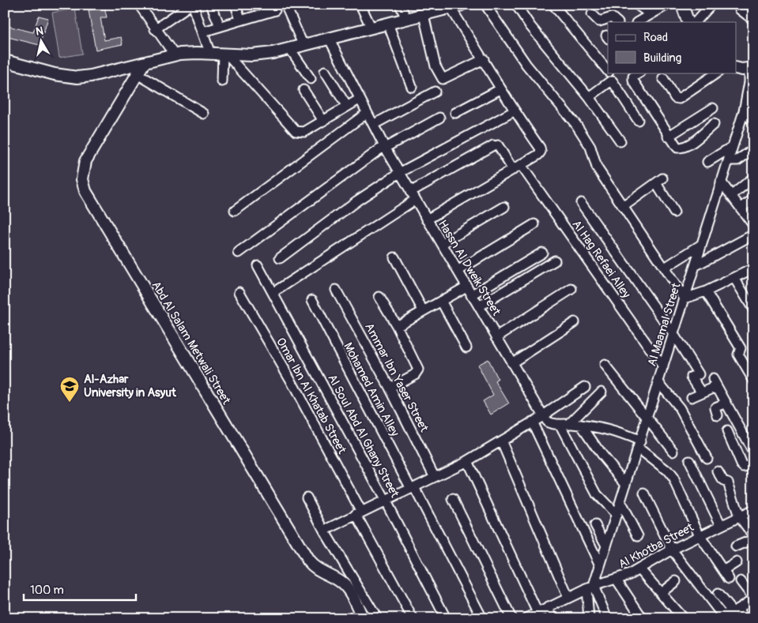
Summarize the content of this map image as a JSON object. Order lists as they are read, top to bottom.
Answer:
{
  "streets": {
    "street": [
      "Al Hag Refaei Alley",
      "Hassn Al Dweik Street",
      "Al Maamal Street",
      "Abd Al Salam Metwali Street",
      "Ammar Ibn Yaser Street",
      "Mohamed Amin Alley",
      "Omar Ibn Al Khatab Street",
      "Al Soul Abd Al Ghany Street",
      "Al Khotba Street"
    ]
  },
  "crossings": [
    ["Al Hag Refaei Alley", "Al Maamal Street"],
    ["Al Maamal Street", "Al Khotba Street"]
  ],
  "places": {
    "school or university": ["Al-Azhar University in Asyut"]
  },
  "legend": ["Road", "Building"],
  "scale_bar": "100 m",
  "north": "top"
}
